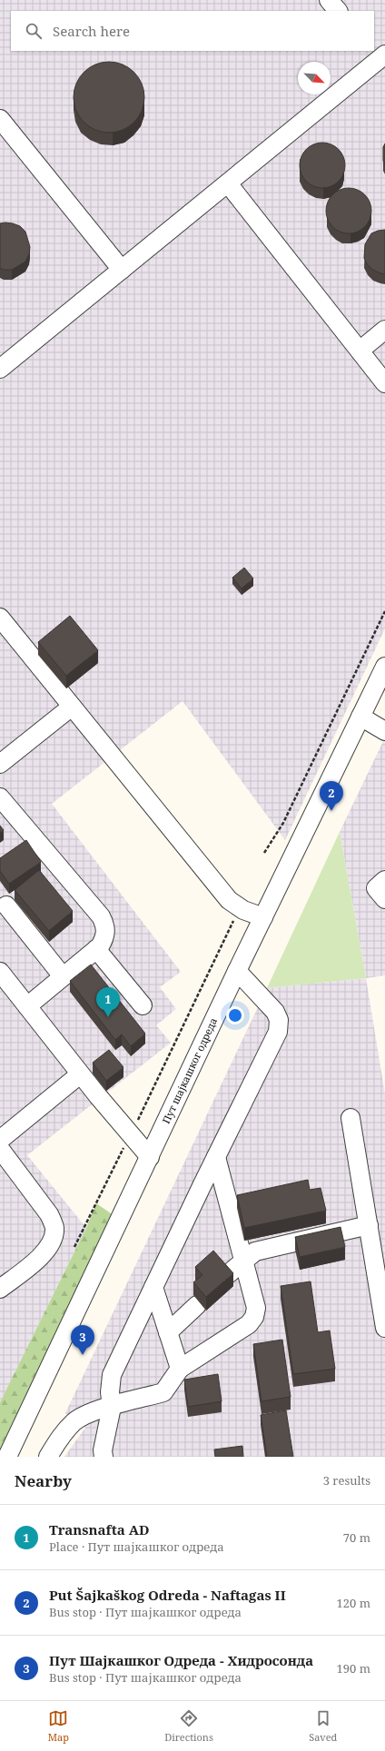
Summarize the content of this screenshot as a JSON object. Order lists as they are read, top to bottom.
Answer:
{
  "streets": {
    "street": ["Пут шајкашког одреда"]
  },
  "north": "bottom right",
  "page": {
    "search": "Search here",
    "pins": ["2", "1", "3"],
    "heading": ["Nearby", "3 results"],
    "list": [
      {
        "mark": "1",
        "name": "Transnafta AD",
        "note": "Place · Пут шајкашког одреда",
        "value": "70 m"
      },
      {
        "mark": "2",
        "name": "Put Šajkaškog Odreda - Naftagas II",
        "note": "Bus stop · Пут шајкашког одреда",
        "value": "120 m"
      },
      {
        "mark": "3",
        "name": "Пут Шајкашког Одреда - Хидросонда",
        "note": "Bus stop · Пут шајкашког одреда",
        "value": "190 m"
      }
    ],
    "nav": ["Map", "Directions", "Saved"]
  }
}
